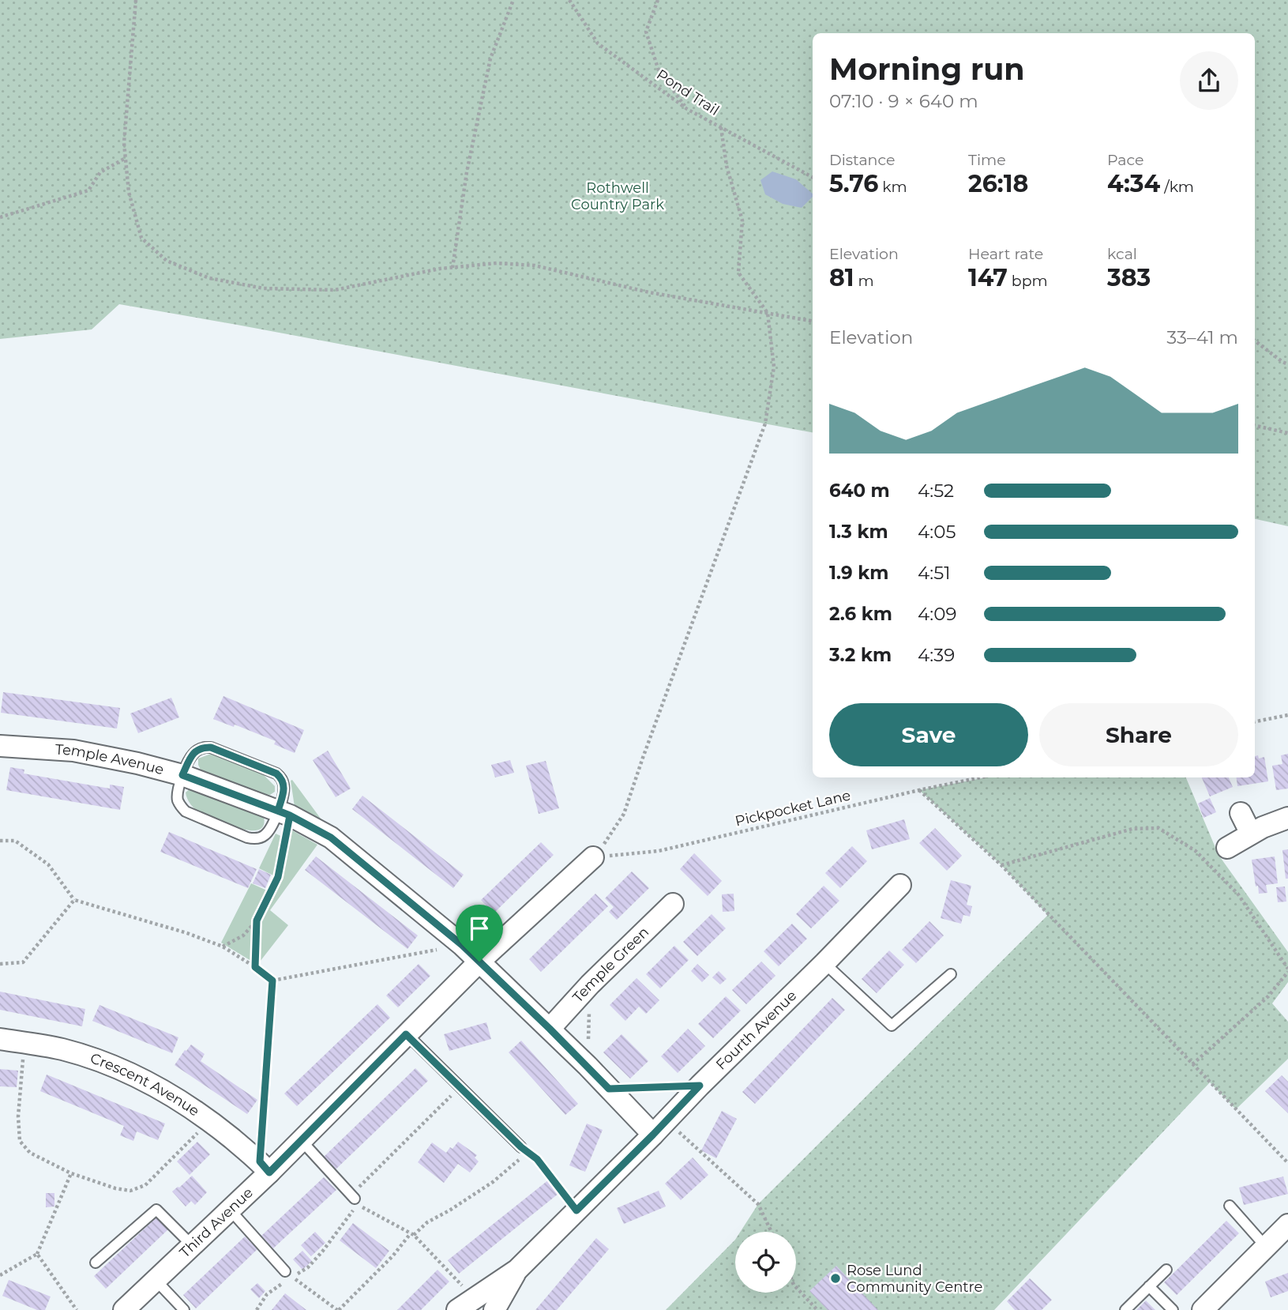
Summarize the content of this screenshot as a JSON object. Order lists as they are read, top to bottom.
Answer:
{
  "streets": {
    "street": [
      "Temple Avenue",
      "Temple Green",
      "Fourth Avenue",
      "Crescent Avenue",
      "Third Avenue"
    ],
    "path": ["Pond Trail", "Pickpocket Lane"]
  },
  "crossings": [
    ["Temple Avenue", "Temple Green"],
    ["Temple Avenue", "Fourth Avenue"],
    ["Temple Avenue", "Third Avenue"],
    ["Pickpocket Lane", "Third Avenue"],
    ["Crescent Avenue", "Third Avenue"]
  ],
  "parks": ["Rothwell Country Park"],
  "places": ["Rose Lund Community Centre"],
  "page": {
    "heading": ["Morning run", "07:10 · 9 × 640 m"],
    "stats": [
      ["Distance", "5.76 km"],
      ["Time", "26:18"],
      ["Pace", "4:34 /km"],
      ["Elevation", "81 m"],
      ["Heart rate", "147 bpm"],
      ["kcal", "383"]
    ],
    "chart": ["Elevation", "33–41 m"],
    "list": [
      {
        "name": "640 m",
        "note": "4:52"
      },
      {
        "name": "1.3 km",
        "note": "4:05"
      },
      {
        "name": "1.9 km",
        "note": "4:51"
      },
      {
        "name": "2.6 km",
        "note": "4:09"
      },
      {
        "name": "3.2 km",
        "note": "4:39"
      }
    ],
    "buttons": ["Save", "Share"]
  }
}
